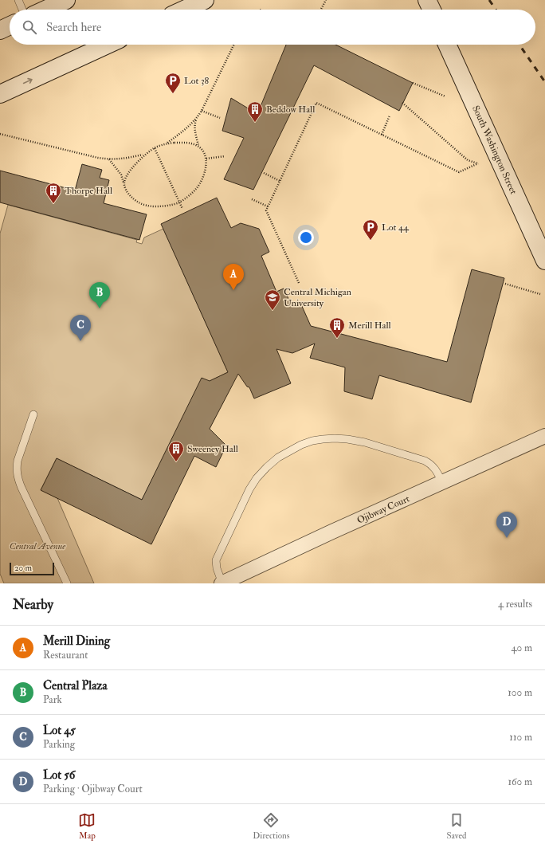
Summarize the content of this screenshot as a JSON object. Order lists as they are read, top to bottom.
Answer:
{
  "streets": {
    "street": ["South Washington Street", "Ojibway Court"]
  },
  "parks": ["Central Avenue"],
  "places": {
    "parking": ["Lot 38", "Lot 44"],
    "building": [
      "Beddow Hall",
      "Thorpe Hall",
      "Merill Hall",
      "Sweeney Hall"
    ],
    "school or university": ["Central Michigan University"]
  },
  "scale_bar": "20 m",
  "page": {
    "search": "Search here",
    "pins": [
      "A",
      "B",
      "C",
      "D"
    ],
    "scale": "20 m",
    "heading": ["Nearby", "4 results"],
    "list": [
      {
        "mark": "A",
        "name": "Merill Dining",
        "note": "Restaurant",
        "value": "40 m"
      },
      {
        "mark": "B",
        "name": "Central Plaza",
        "note": "Park",
        "value": "100 m"
      },
      {
        "mark": "C",
        "name": "Lot 45",
        "note": "Parking",
        "value": "110 m"
      },
      {
        "mark": "D",
        "name": "Lot 56",
        "note": "Parking · Ojibway Court",
        "value": "160 m"
      }
    ],
    "nav": ["Map", "Directions", "Saved"]
  }
}
